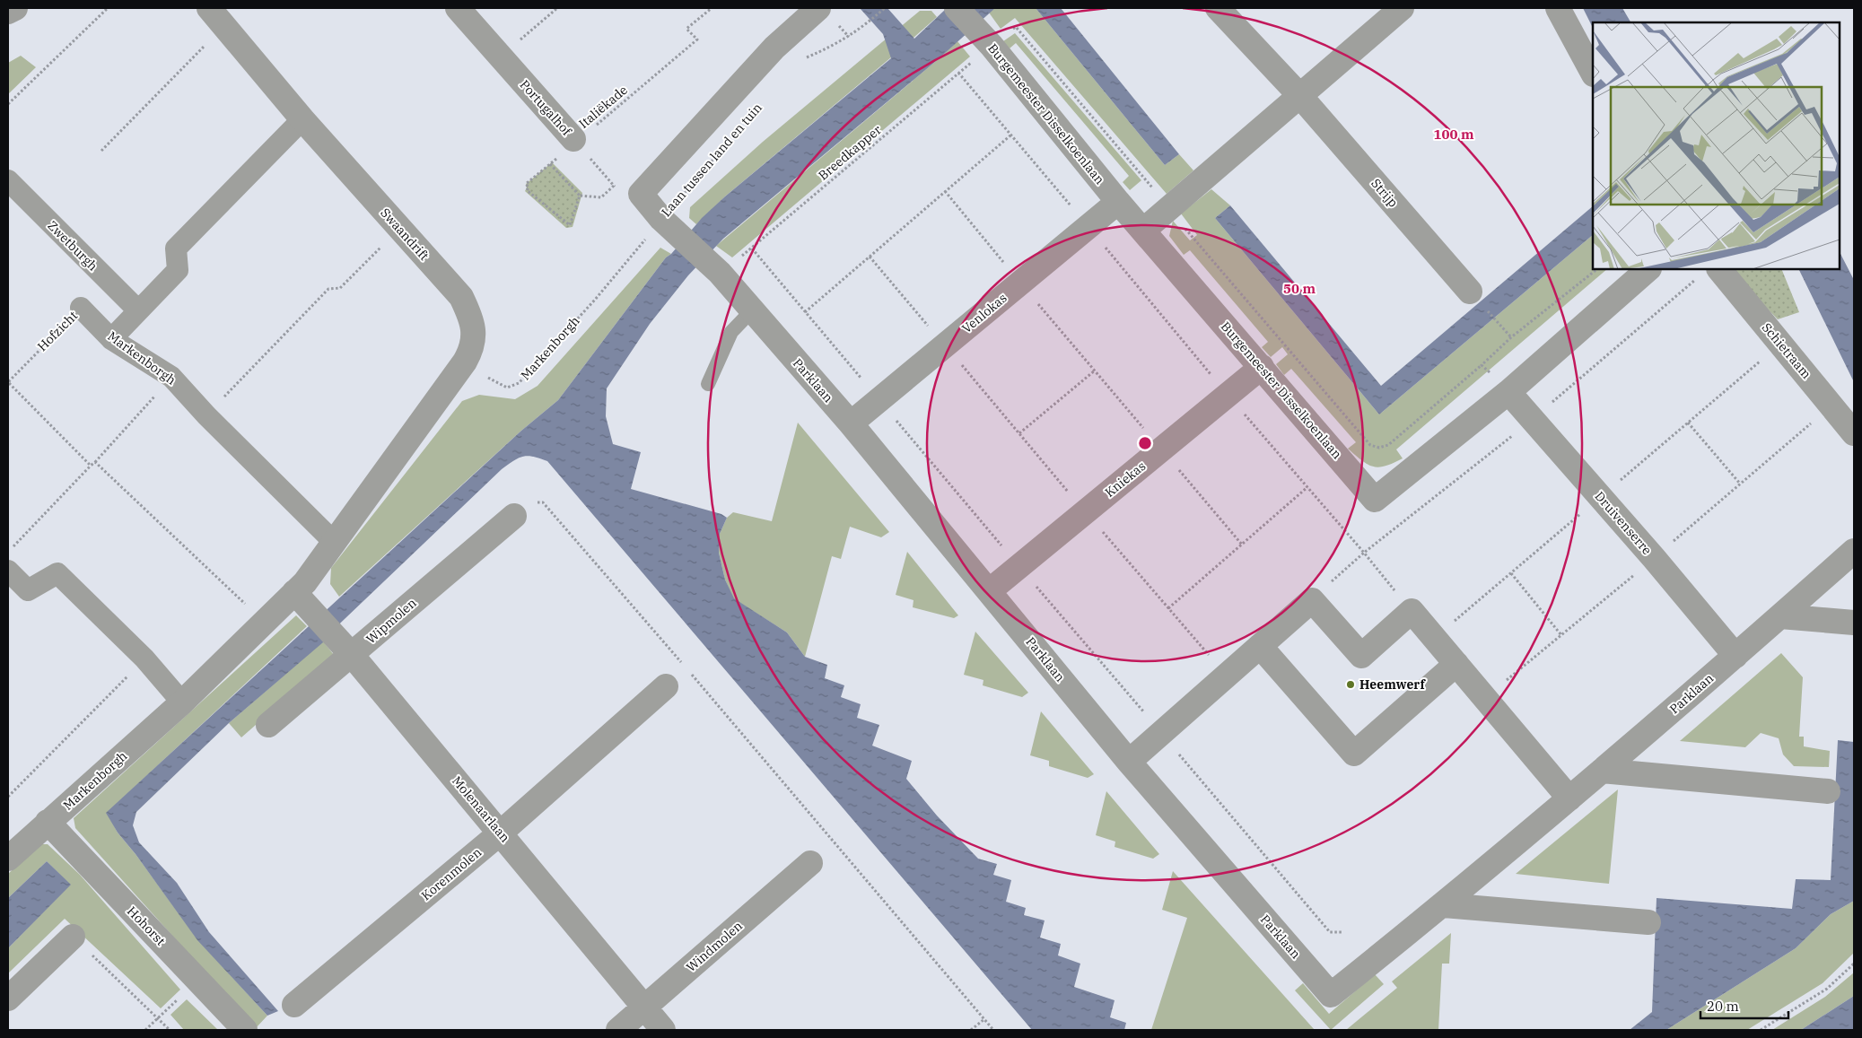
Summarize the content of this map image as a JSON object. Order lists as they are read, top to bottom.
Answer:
{
  "streets": {
    "street": [
      "Portugalhof",
      "Burgemeester Disselkoenlaan",
      "Laan tussen land en tuin",
      "Strijp",
      "Swaandrift",
      "Zwetburgh",
      "Venlokas",
      "Markenborgh",
      "Schietraam",
      "Parklaan",
      "Kniekas",
      "Druivenserre",
      "Wipmolen",
      "Molenaarlaan",
      "Korenmolen",
      "Hohorst",
      "Windmolen"
    ],
    "path": ["Italiëkade", "Breedkapper", "Hofzicht"]
  },
  "crossings": [
    ["Italiëkade", "Portugalhof"],
    ["Portugalhof", "Laan tussen land en tuin"],
    ["Burgemeester Disselkoenlaan", "Breedkapper"],
    ["Burgemeester Disselkoenlaan", "Venlokas"],
    ["Burgemeester Disselkoenlaan", "Kniekas"],
    ["Burgemeester Disselkoenlaan", "Druivenserre"],
    ["Breedkapper", "Parklaan"],
    ["Laan tussen land en tuin", "Markenborgh"],
    ["Laan tussen land en tuin", "Parklaan"],
    ["Swaandrift", "Markenborgh"],
    ["Venlokas", "Parklaan"],
    ["Hofzicht", "Markenborgh"],
    ["Markenborgh", "Parklaan"],
    ["Markenborgh", "Molenaarlaan"],
    ["Markenborgh", "Hohorst"],
    ["Parklaan", "Kniekas"],
    ["Parklaan", "Druivenserre"],
    ["Wipmolen", "Molenaarlaan"],
    ["Molenaarlaan", "Korenmolen"],
    ["Molenaarlaan", "Windmolen"]
  ],
  "places": ["Heemwerf"],
  "scale_bar": "20 m",
  "rings": ["100 m", "50 m"]
}
